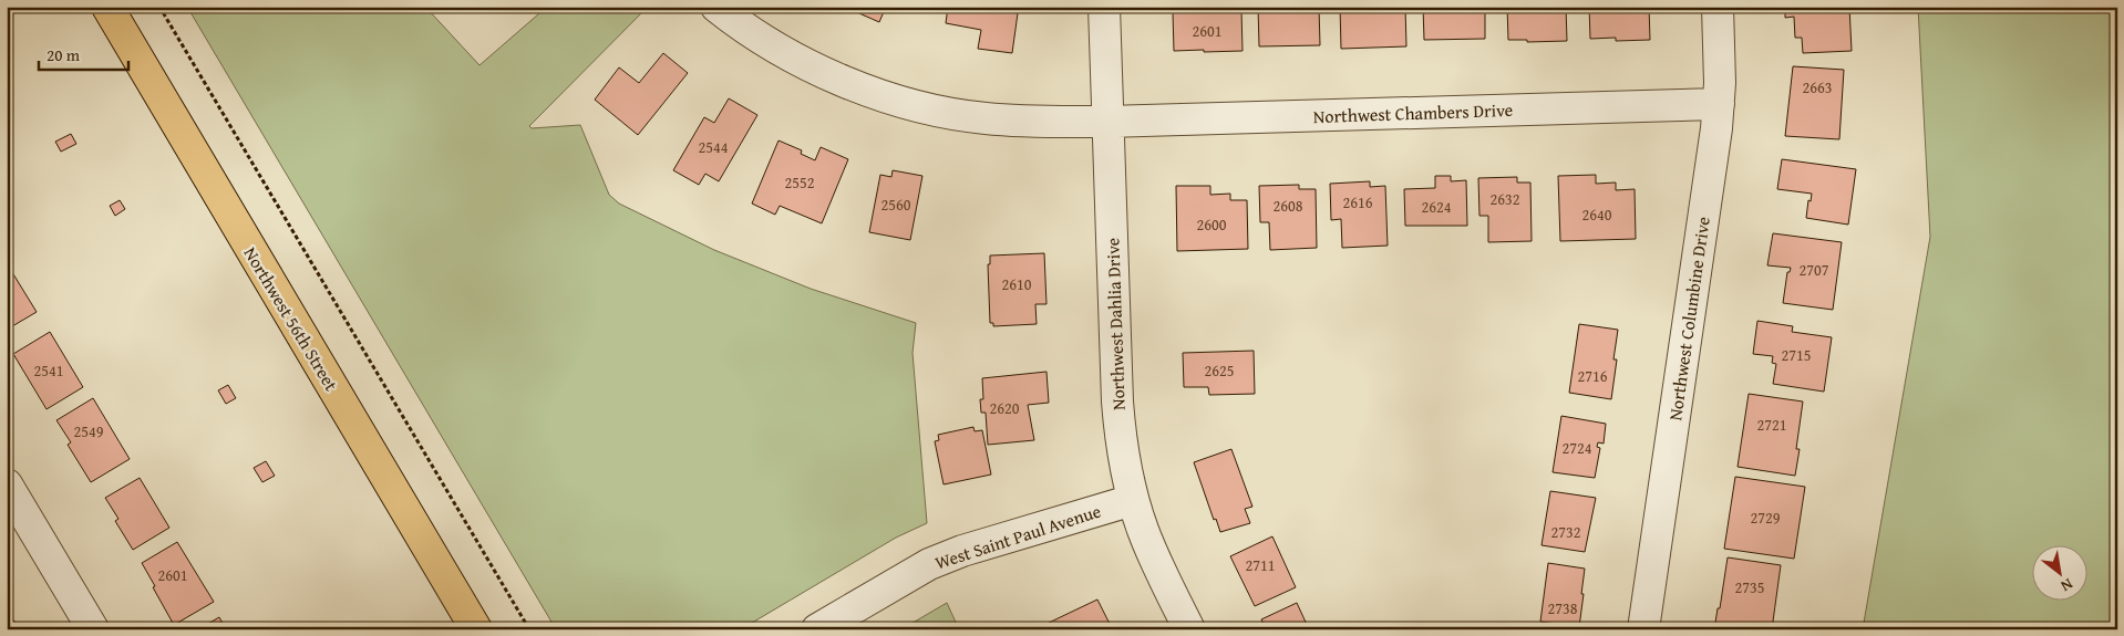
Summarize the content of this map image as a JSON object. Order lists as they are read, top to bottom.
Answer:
{
  "streets": {
    "main road": ["Northwest 56th Street"],
    "street": [
      "Northwest Chambers Drive",
      "Northwest Columbine Drive",
      "Northwest Dahlia Drive",
      "West Saint Paul Avenue"
    ]
  },
  "crossings": [
    ["Northwest Chambers Drive", "Northwest Columbine Drive"],
    ["Northwest Chambers Drive", "Northwest Dahlia Drive"],
    ["Northwest Dahlia Drive", "West Saint Paul Avenue"]
  ],
  "house_numbers": [
    "2601",
    "2663",
    "2544",
    "2552",
    "2632",
    "2616",
    "2560",
    "2608",
    "2624",
    "2640",
    "2600",
    "2707",
    "2610",
    "2715",
    "2541",
    "2625",
    "2716",
    "2620",
    "2721",
    "2549",
    "2724",
    "2729",
    "2732",
    "2711",
    "2601",
    "2735",
    "2738"
  ],
  "scale_bar": "20 m",
  "north": "bottom right"
}
